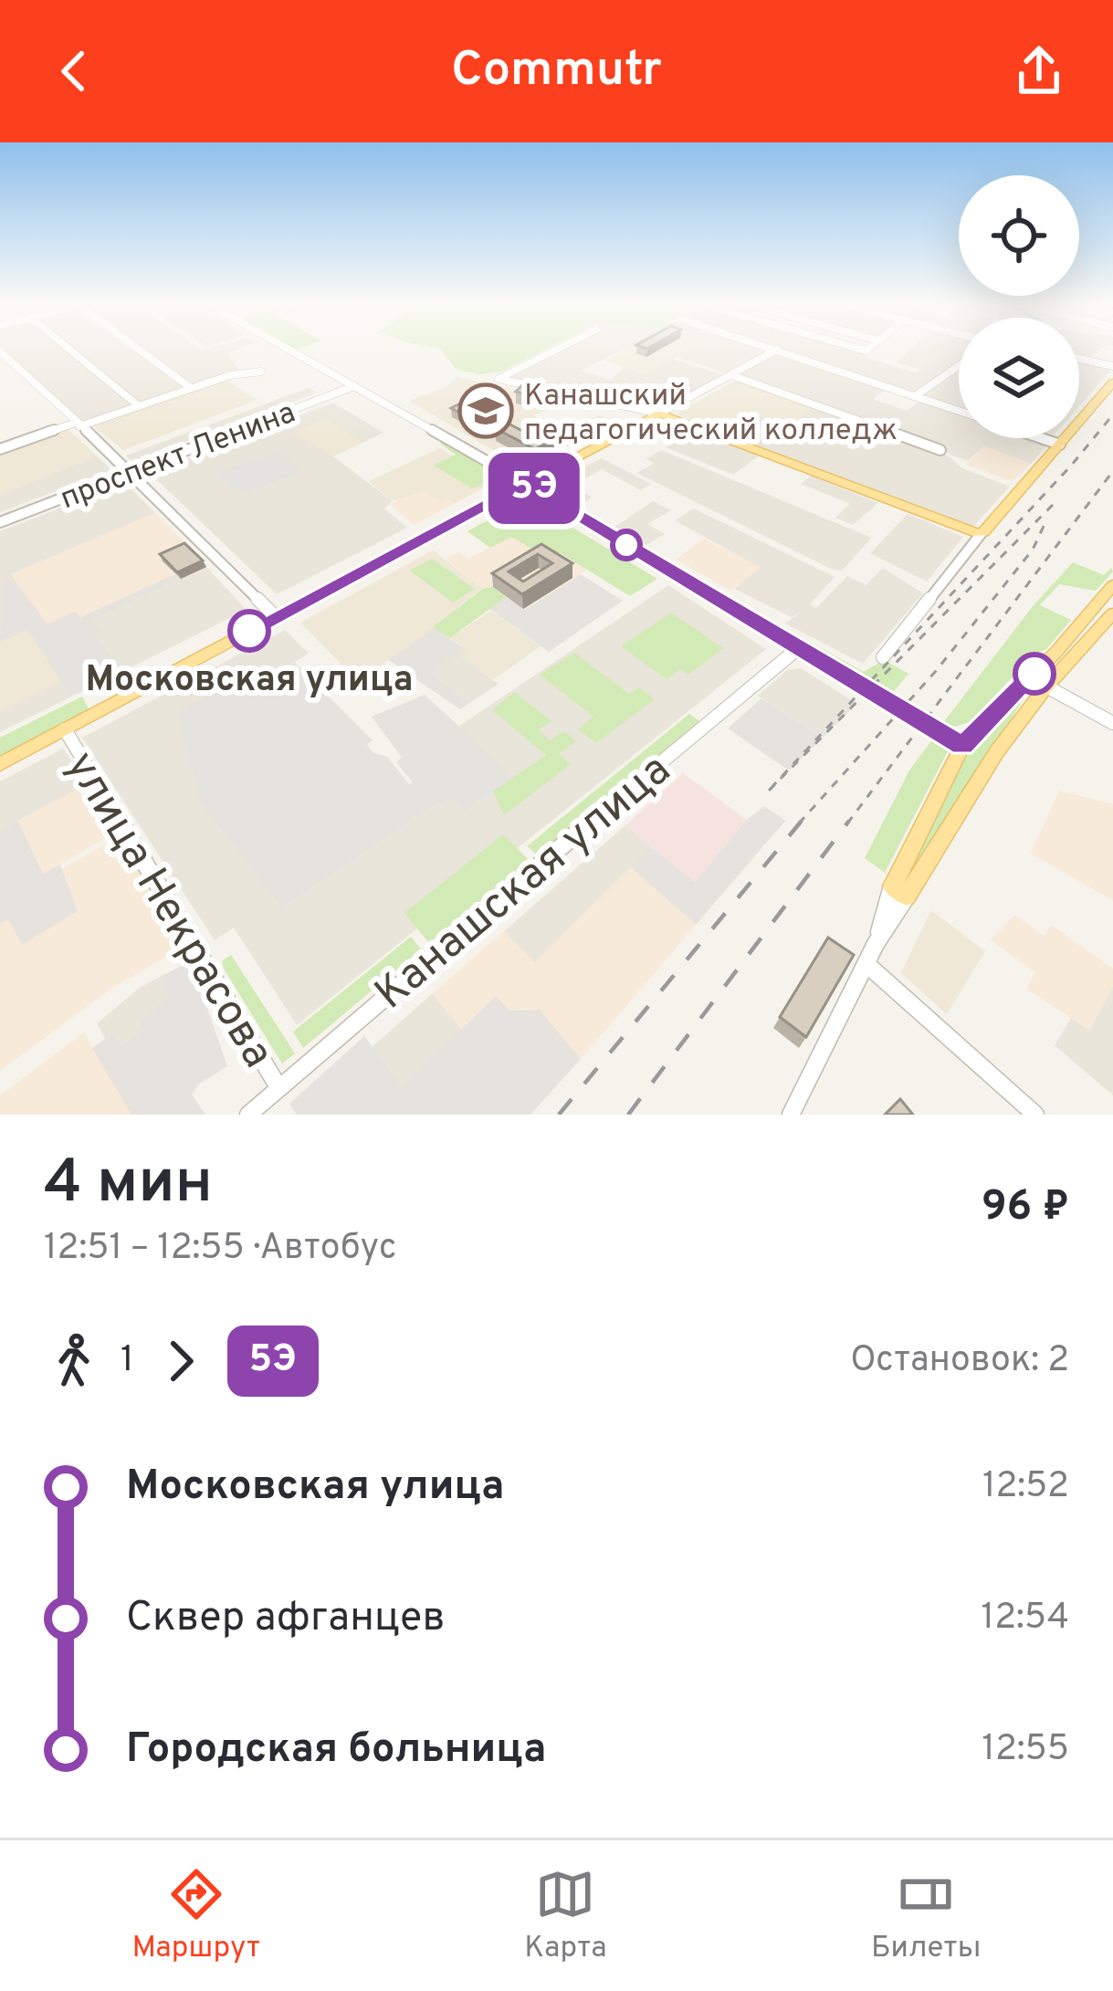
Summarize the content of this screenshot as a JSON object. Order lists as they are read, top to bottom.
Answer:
{
  "streets": {
    "street": ["проспект Ленина", "Канашская улица", "улица Некрасова"]
  },
  "crossings": [
    ["Канашская улица", "улица Некрасова"]
  ],
  "places": {
    "school or university": ["Канашский педагогический колледж"],
    "other": ["Московская улица"]
  },
  "lines": ["bus line 5Э"],
  "page": {
    "header": "Commutr",
    "on_map": "5Э",
    "heading": ["4 мин", "12:51 – 12:55 · Автобус", "96 ₽"],
    "legs": ["1", "5Э", "Остановок: 2"],
    "list": [
      {
        "name": "Московская улица",
        "value": "12:52"
      },
      {
        "name": "Сквер афганцев",
        "value": "12:54"
      },
      {
        "name": "Городская больница",
        "value": "12:55"
      }
    ],
    "tabs": ["Маршрут", "Карта", "Билеты"]
  }
}
